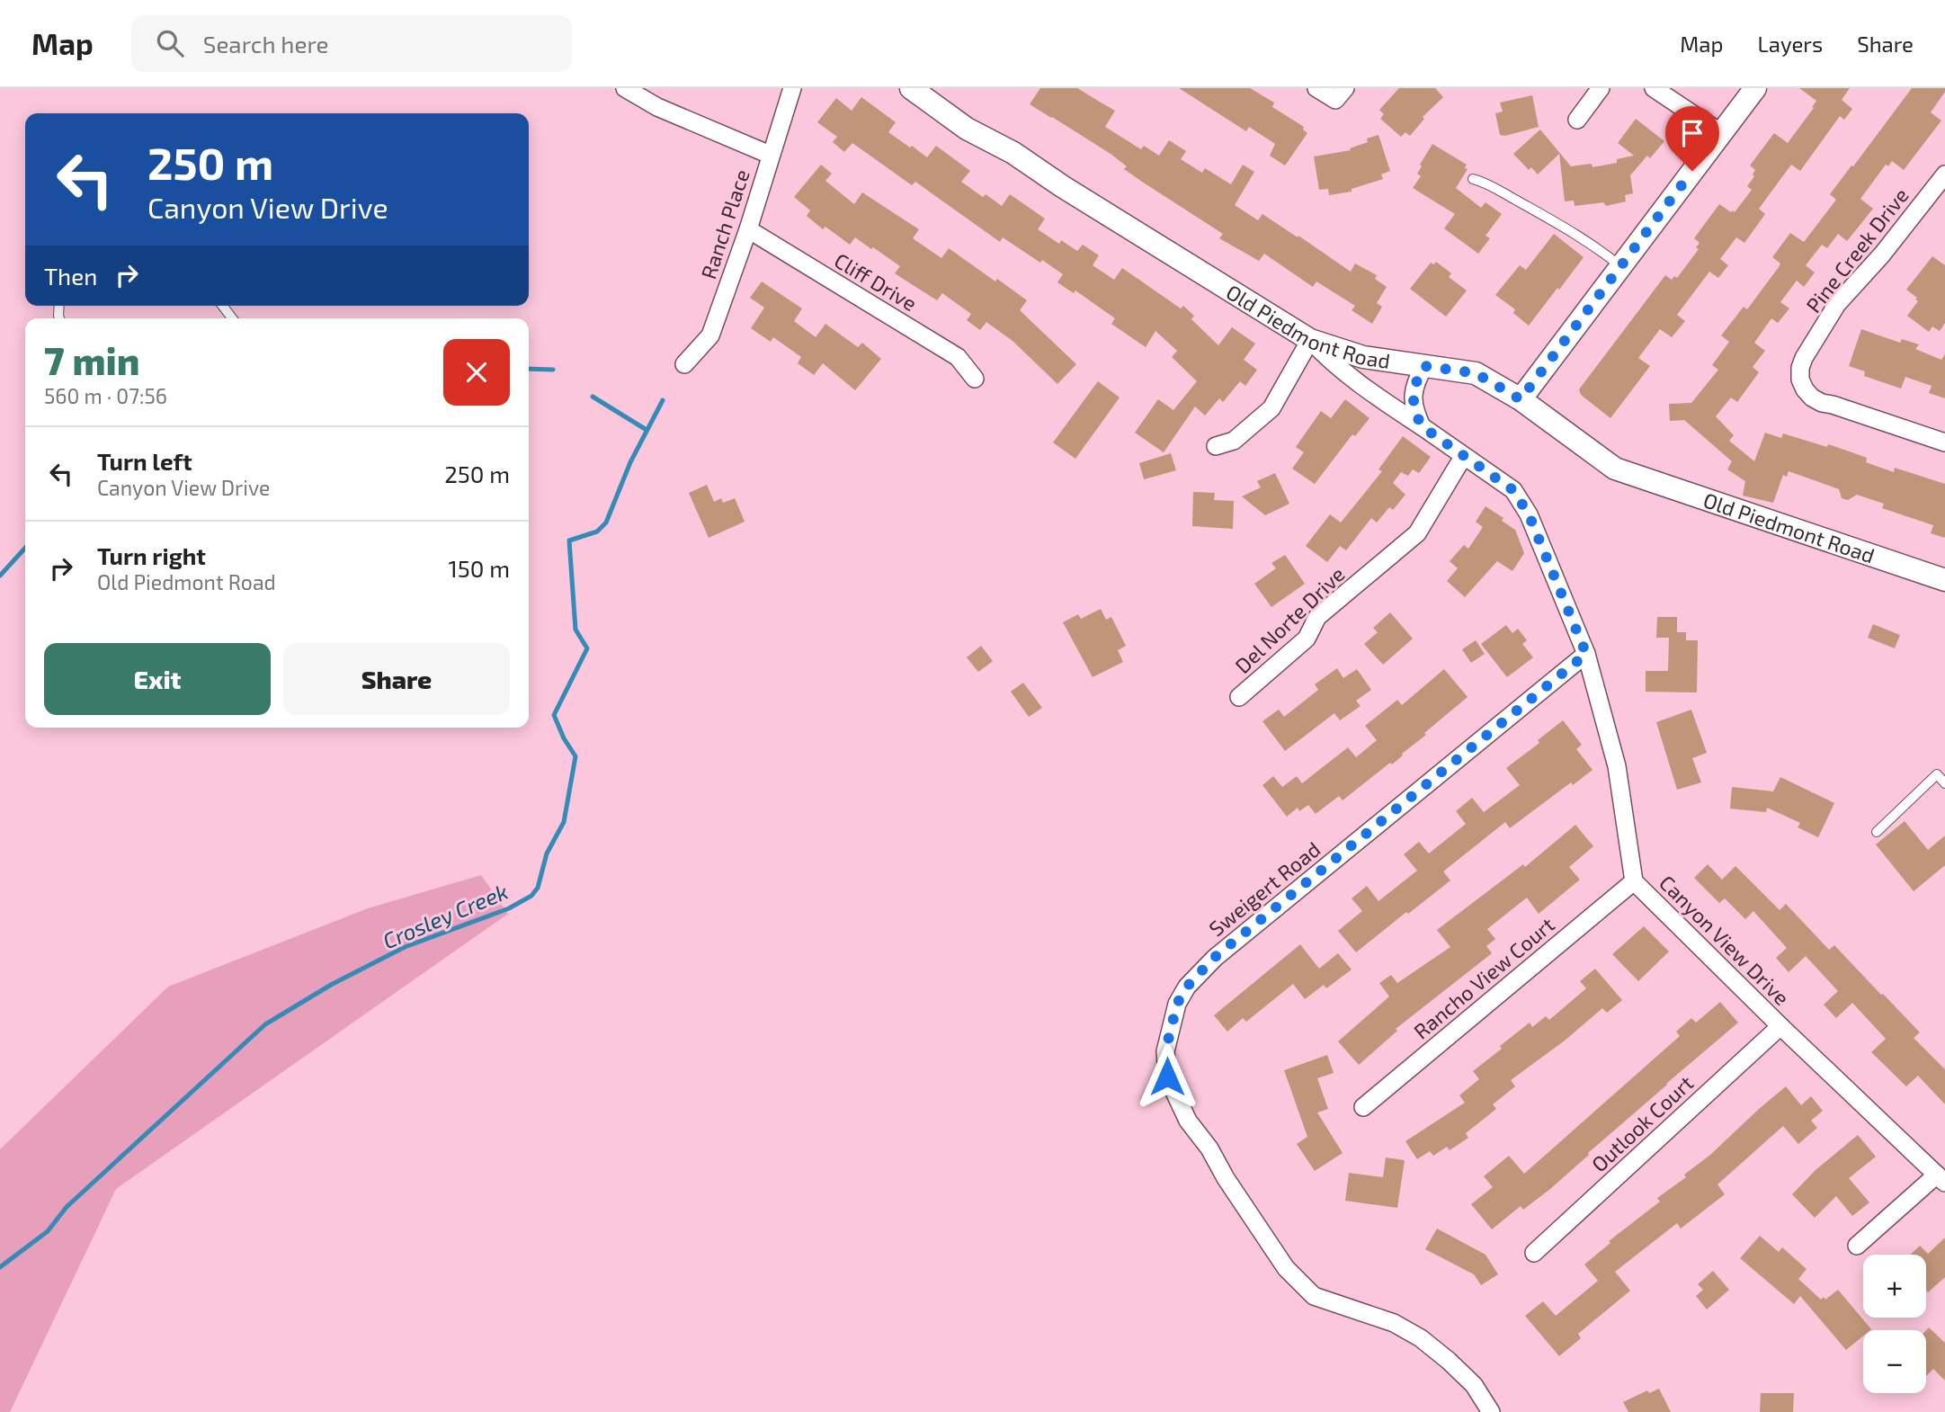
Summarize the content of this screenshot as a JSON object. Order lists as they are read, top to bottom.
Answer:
{
  "streets": {
    "street": [
      "Ranch Place",
      "Pine Creek Drive",
      "Cliff Drive",
      "Old Piedmont Road",
      "Del Norte Drive",
      "Sweigert Road",
      "Canyon View Drive",
      "Rancho View Court",
      "Outlook Court"
    ]
  },
  "crossings": [
    ["Ranch Place", "Cliff Drive"],
    ["Old Piedmont Road", "Canyon View Drive"],
    ["Del Norte Drive", "Canyon View Drive"],
    ["Sweigert Road", "Canyon View Drive"],
    ["Canyon View Drive", "Rancho View Court"],
    ["Canyon View Drive", "Outlook Court"]
  ],
  "water": ["Crosley Creek"],
  "page": {
    "header": "Map",
    "search": "Search here",
    "nav": ["Map", "Layers", "Share"],
    "turn": ["250 m", "Canyon View Drive"],
    "then": "Then",
    "heading": ["7 min", "560 m · 07:56"],
    "list": [
      {
        "name": "Turn left",
        "note": "Canyon View Drive",
        "value": "250 m"
      },
      {
        "name": "Turn right",
        "note": "Old Piedmont Road",
        "value": "150 m"
      }
    ],
    "buttons": ["Exit", "Share"],
    "map_buttons": ["+", "−"]
  }
}
